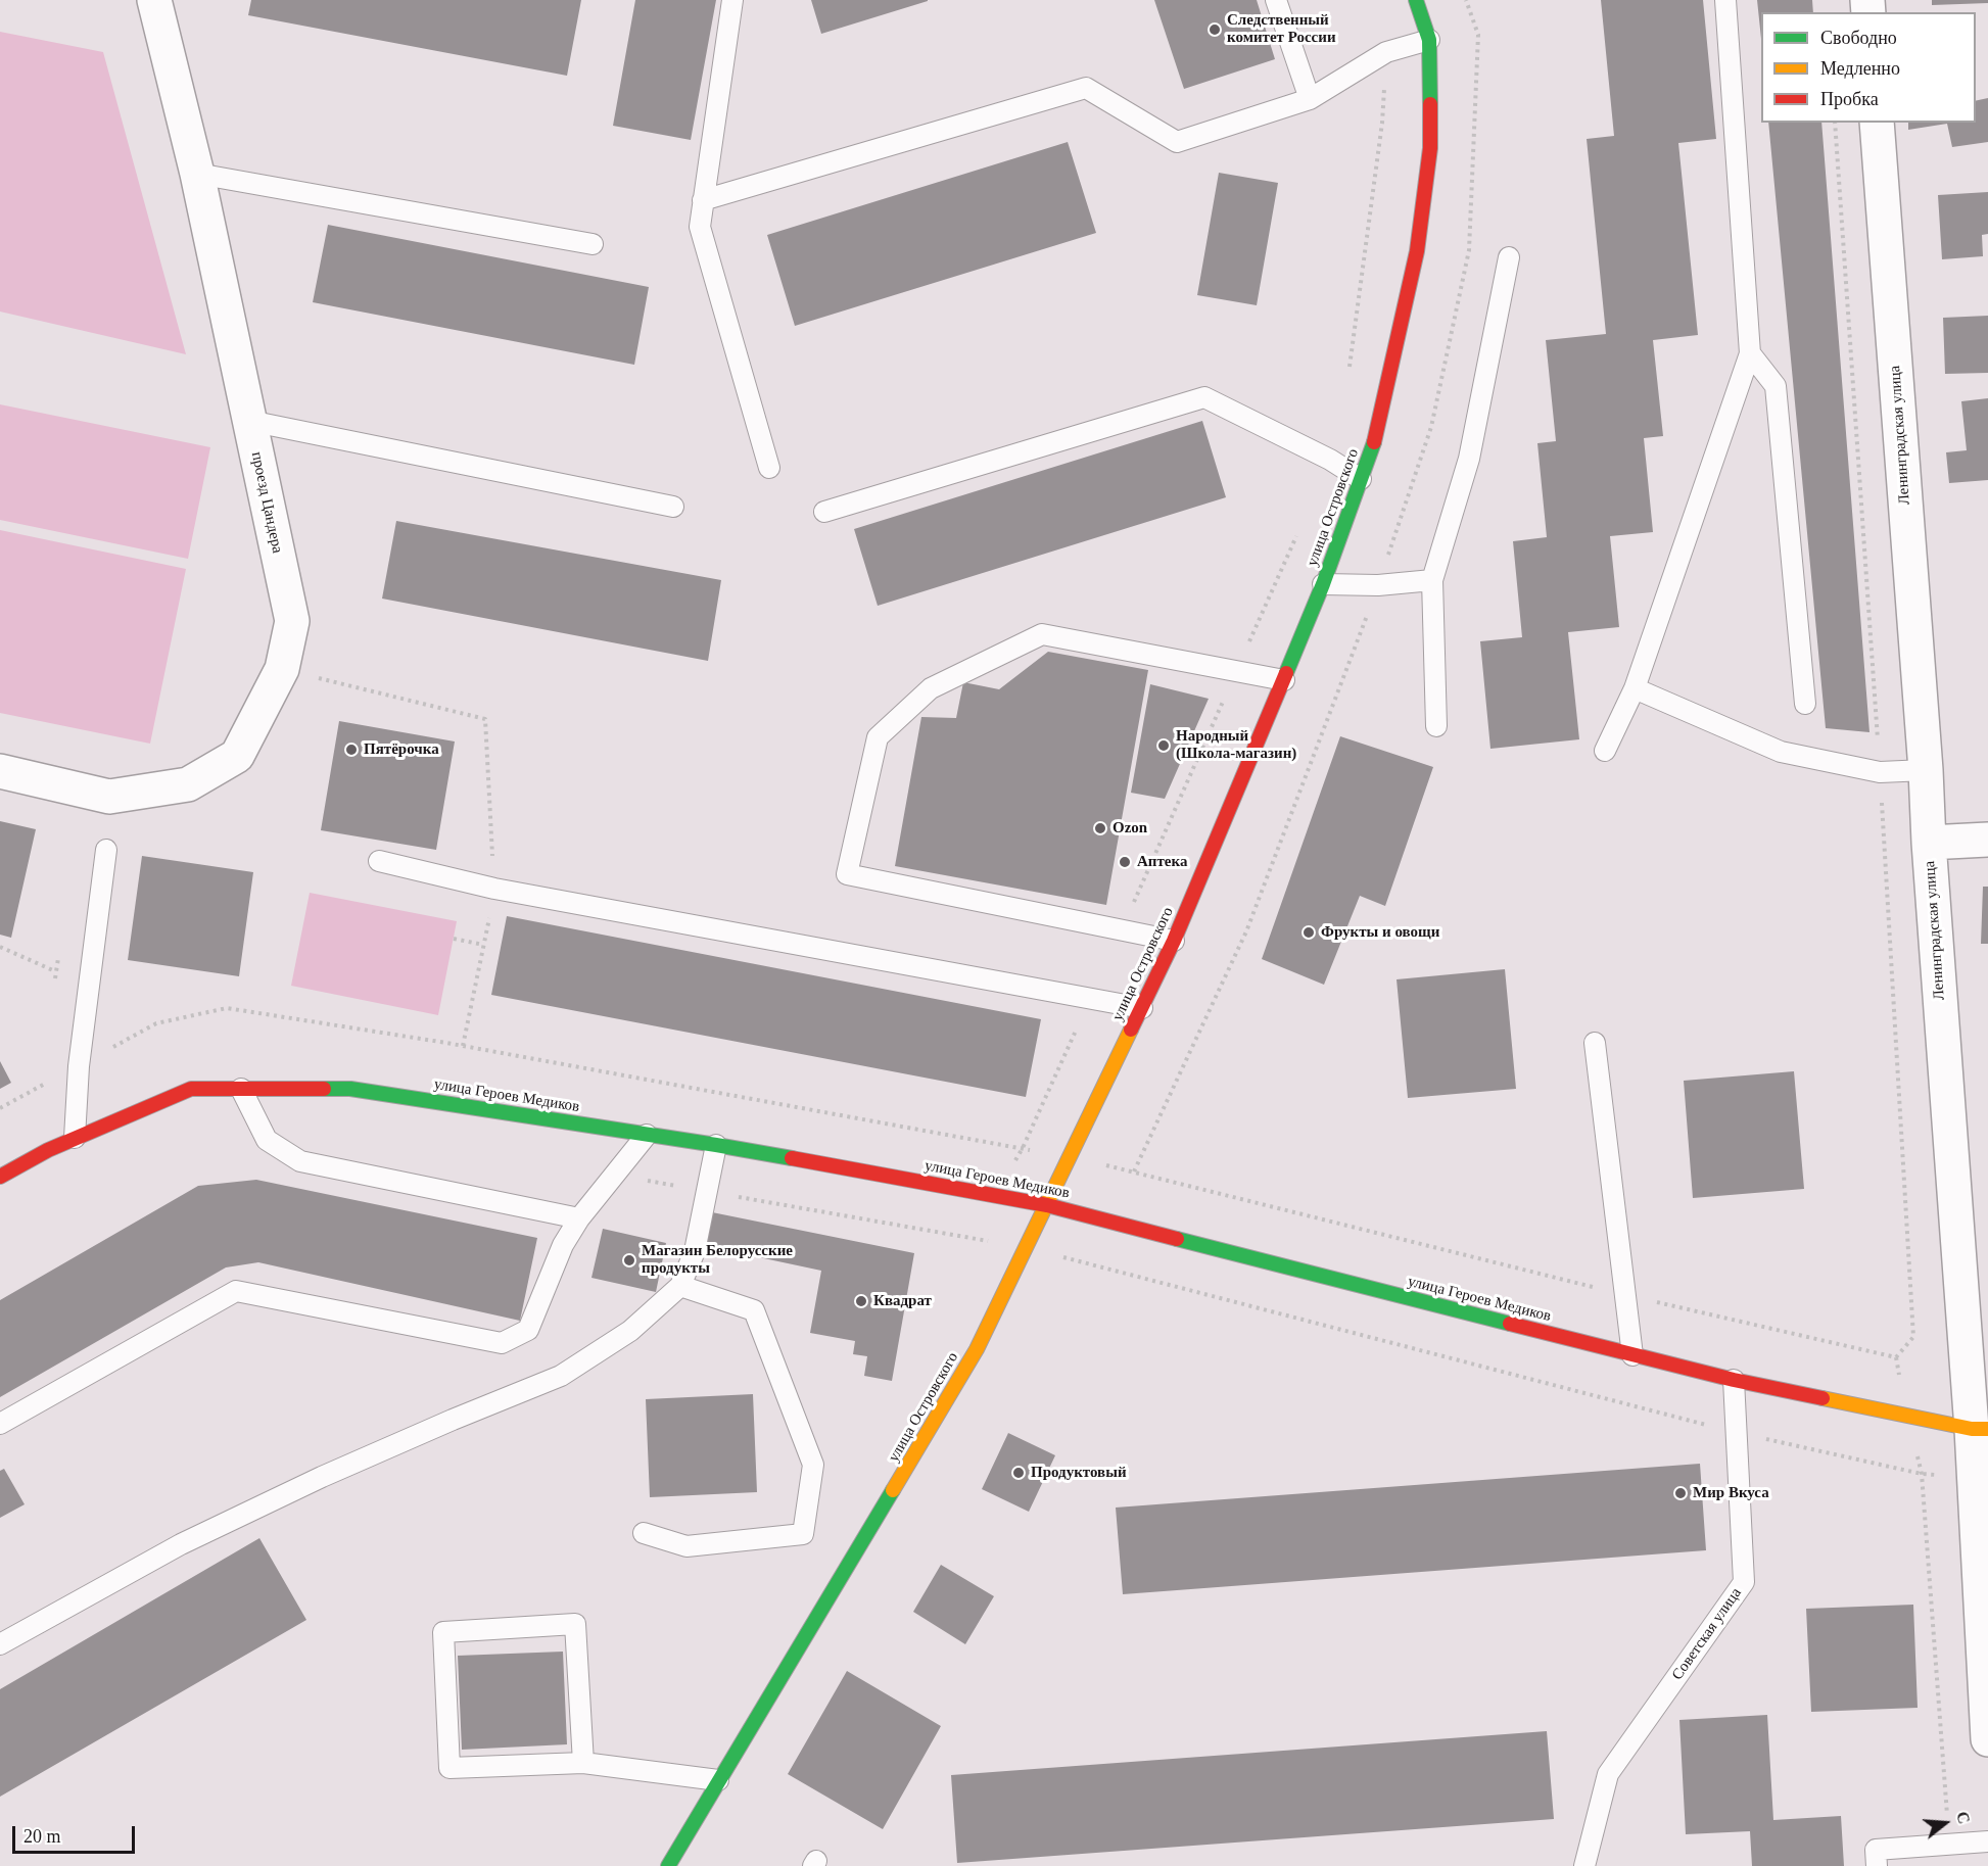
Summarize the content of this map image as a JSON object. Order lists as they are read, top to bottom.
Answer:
{
  "streets": {
    "street": [
      "Ленинградская улица",
      "проезд Цандера",
      "улица Островского",
      "улица Героев Медиков"
    ],
    "lane": ["Советская улица"]
  },
  "crossings": [
    ["Ленинградская улица", "улица Героев Медиков"],
    ["улица Островского", "улица Героев Медиков"],
    ["улица Героев Медиков", "Советская улица"]
  ],
  "places": [
    "Следственный комитет России",
    "Народный (Школа-магазин)",
    "Пятёрочка",
    "Ozon",
    "Аптека",
    "Фрукты и овощи",
    "Магазин Белорусские продукты",
    "Квадрат",
    "Продуктовый",
    "Мир Вкуса"
  ],
  "legend": ["Свободно", "Медленно", "Пробка"],
  "scale_bar": "20 m",
  "north": "right"
}
